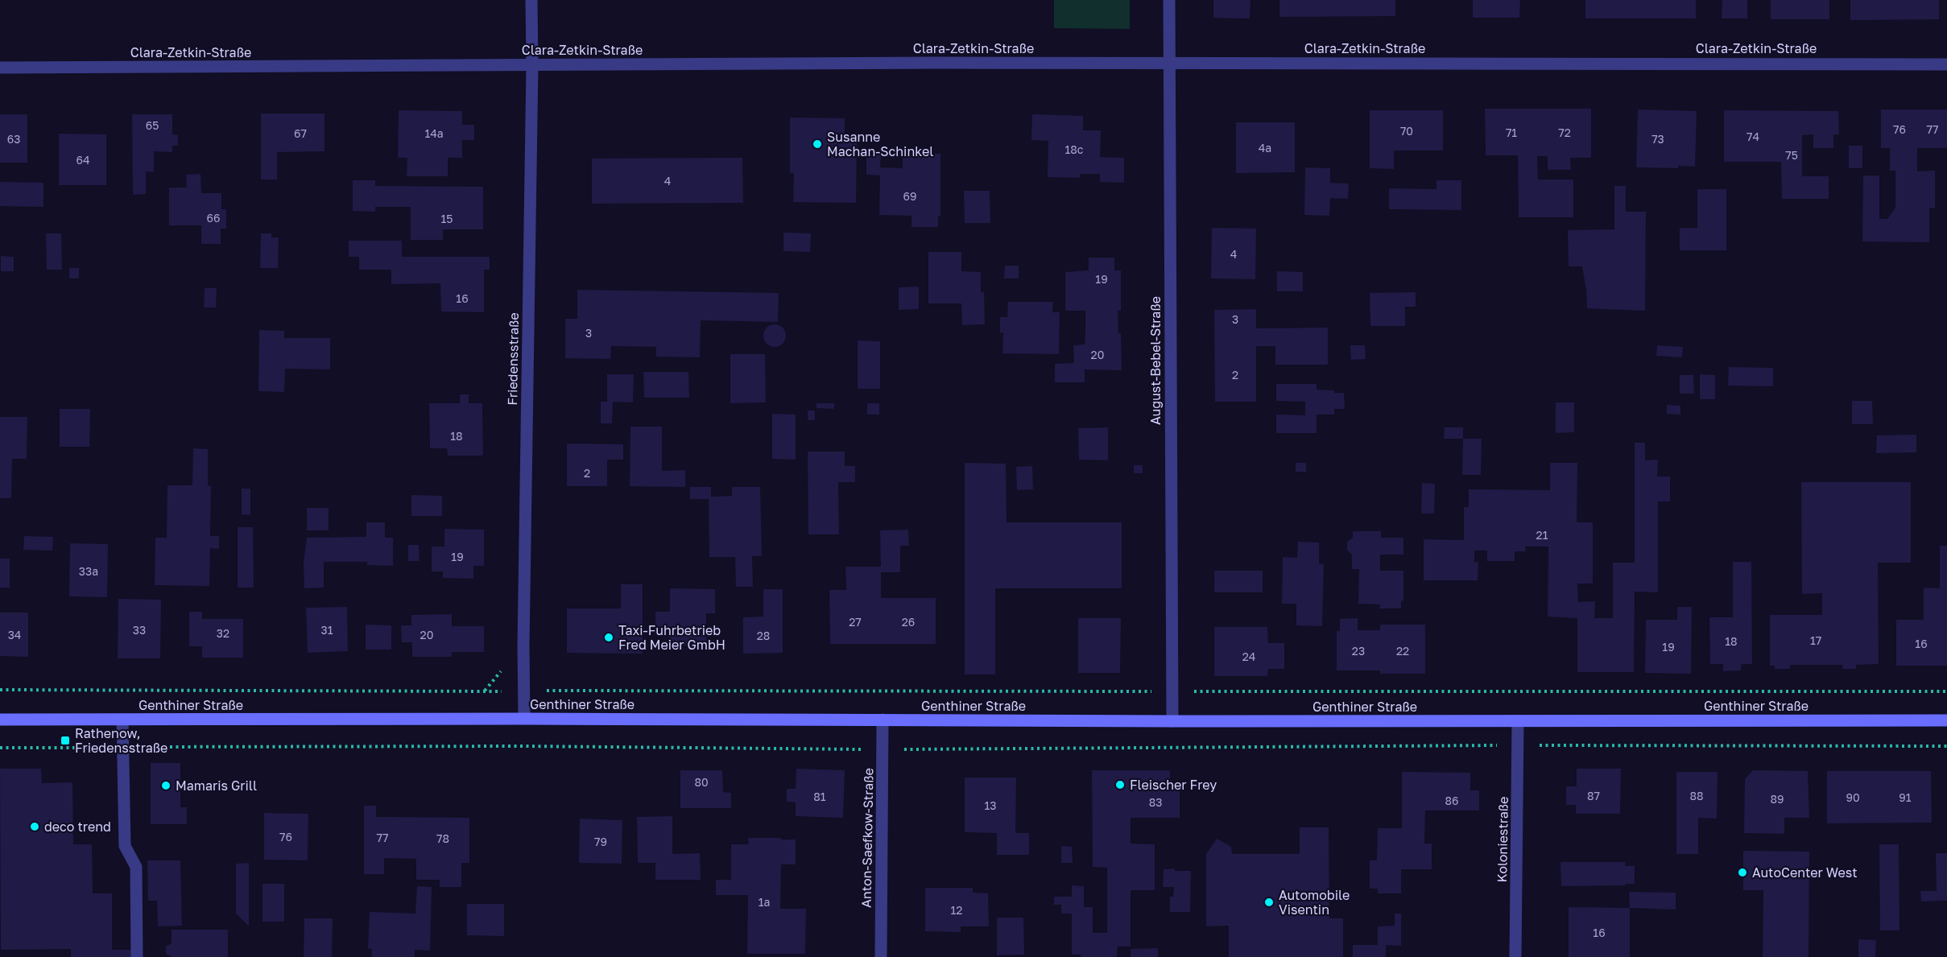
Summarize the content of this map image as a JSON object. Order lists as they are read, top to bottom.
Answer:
{
  "streets": {
    "main road": ["Genthiner Straße"],
    "street": [
      "Clara-Zetkin-Straße",
      "Friedensstraße",
      "August-Bebel-Straße",
      "Anton-Saefkow-Straße",
      "Koloniestraße"
    ]
  },
  "crossings": [
    ["Clara-Zetkin-Straße", "Friedensstraße"],
    ["Clara-Zetkin-Straße", "August-Bebel-Straße"],
    ["Friedensstraße", "Genthiner Straße"],
    ["August-Bebel-Straße", "Genthiner Straße"],
    ["Genthiner Straße", "Anton-Saefkow-Straße"],
    ["Genthiner Straße", "Koloniestraße"]
  ],
  "places": {
    "other": [
      "Susanne Machan-Schinkel",
      "Taxi-Fuhrbetrieb Fred Meier GmbH",
      "Fleischer Frey",
      "Mamaris Grill",
      "deco trend",
      "AutoCenter West",
      "Automobile Visentin"
    ],
    "transit": ["Rathenow, Friedensstraße"]
  },
  "house_numbers": [
    "65",
    "76",
    "77",
    "70",
    "71",
    "72",
    "67",
    "14a",
    "74",
    "63",
    "73",
    "4a",
    "18c",
    "75",
    "64",
    "4",
    "69",
    "66",
    "15",
    "4",
    "19",
    "16",
    "3",
    "3",
    "20",
    "2",
    "18",
    "2",
    "21",
    "19",
    "33a",
    "27",
    "26",
    "33",
    "31",
    "32",
    "34",
    "20",
    "28",
    "17",
    "18",
    "16",
    "19",
    "23",
    "22",
    "24",
    "80",
    "87",
    "88",
    "81",
    "90",
    "91",
    "89",
    "86",
    "83",
    "13",
    "76",
    "77",
    "78",
    "79",
    "1a",
    "12",
    "16"
  ]
}
